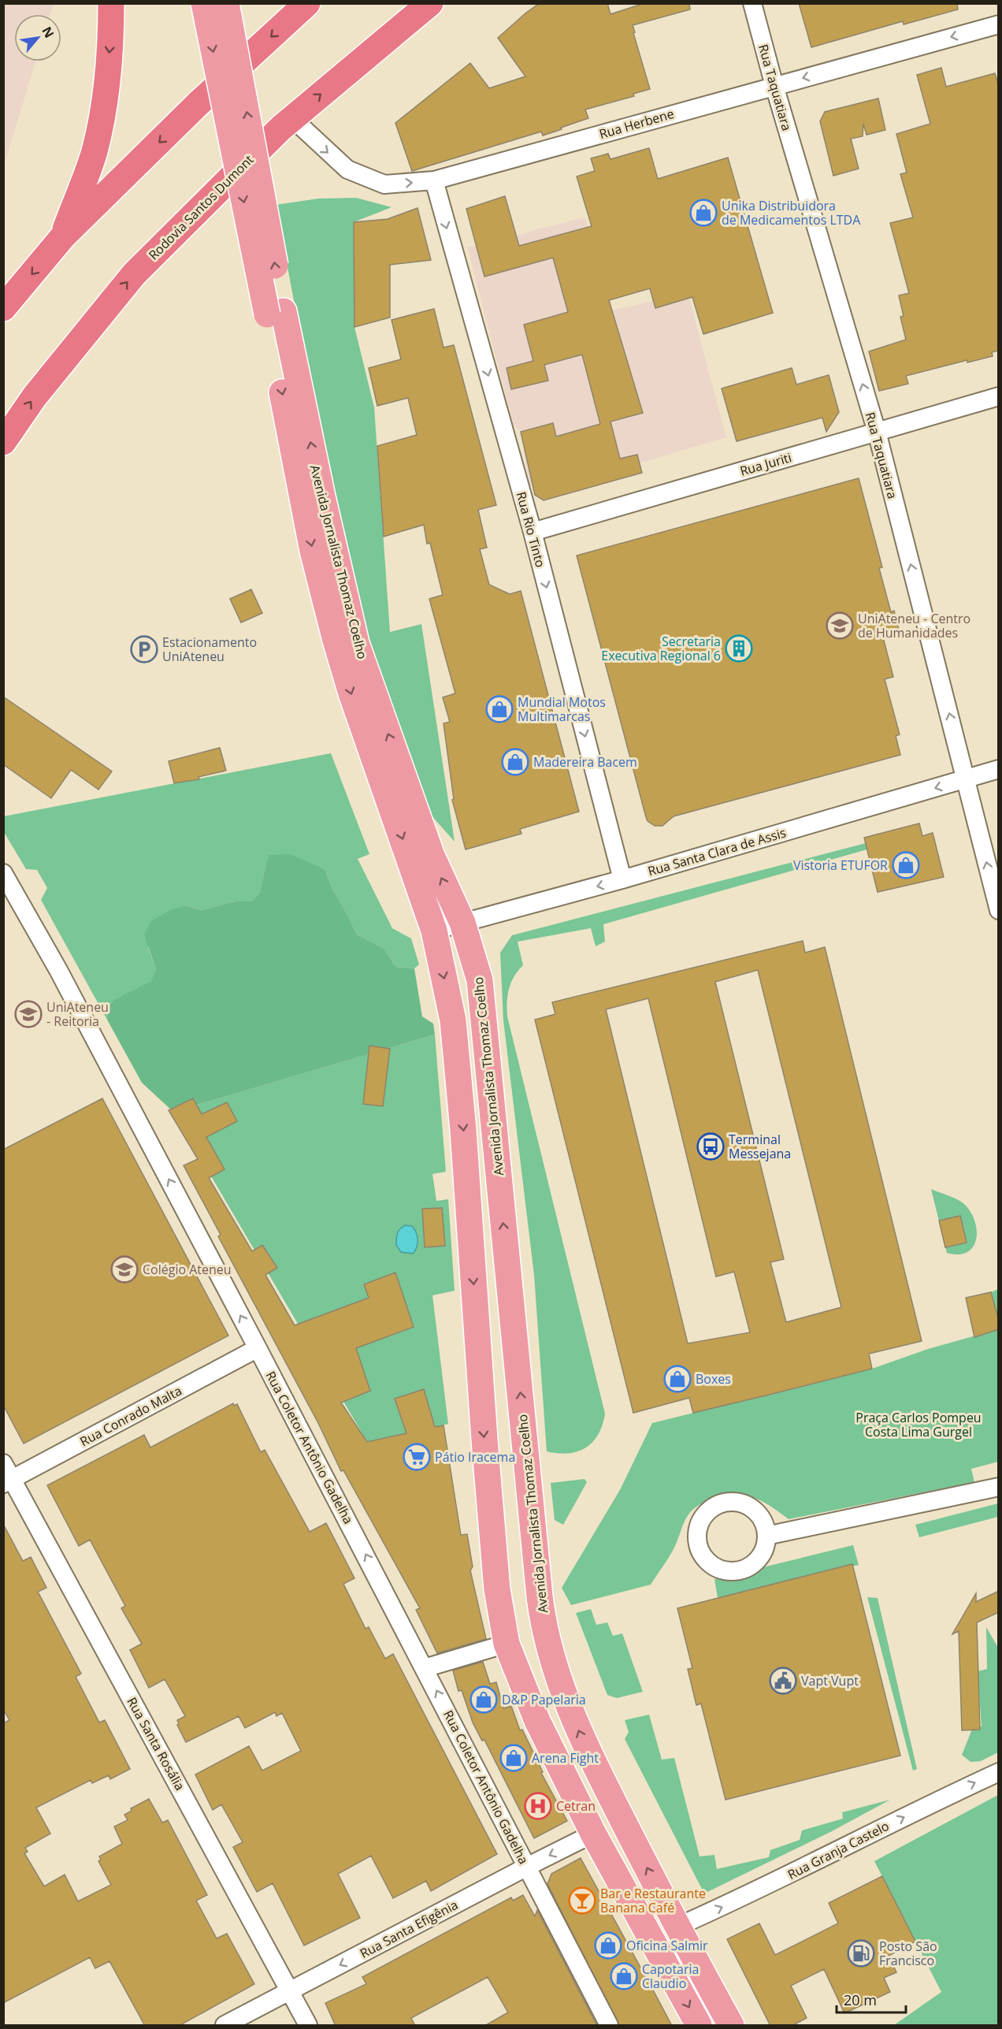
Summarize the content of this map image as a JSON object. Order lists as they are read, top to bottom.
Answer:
{
  "streets": {
    "highway": ["Rodovia Santos Dumont"],
    "main road": ["Avenida Jornalista Thomaz Coelho"],
    "street": [
      "Rua Taquatiara",
      "Rua Herbene",
      "Rua Juriti",
      "Rua Rio Tinto",
      "Rua Santa Clara de Assis",
      "Rua Conrado Malta",
      "Rua Coletor Antônio Gadelha",
      "Rua Santa Rosália",
      "Rua Granja Castelo",
      "Rua Santa Efigênia"
    ]
  },
  "crossings": [
    ["Rua Taquatiara", "Rua Herbene"],
    ["Rua Taquatiara", "Rua Juriti"],
    ["Rua Taquatiara", "Rua Santa Clara de Assis"],
    ["Rua Herbene", "Rodovia Santos Dumont"],
    ["Rua Herbene", "Rua Rio Tinto"],
    ["Rua Juriti", "Rua Rio Tinto"],
    ["Rua Rio Tinto", "Rua Santa Clara de Assis"],
    ["Avenida Jornalista Thomaz Coelho", "Rua Santa Clara de Assis"],
    ["Avenida Jornalista Thomaz Coelho", "Rua Granja Castelo"],
    ["Avenida Jornalista Thomaz Coelho", "Rua Santa Efigênia"],
    ["Rua Conrado Malta", "Rua Coletor Antônio Gadelha"],
    ["Rua Conrado Malta", "Rua Santa Rosália"],
    ["Rua Coletor Antônio Gadelha", "Rua Santa Efigênia"],
    ["Rua Santa Rosália", "Rua Santa Efigênia"]
  ],
  "one_way": [
    "Rua Taquatiara",
    "Rua Rio Tinto",
    "Rua Santa Clara de Assis",
    "Rua Coletor Antônio Gadelha",
    "Rua Granja Castelo",
    "Rua Santa Efigênia"
  ],
  "parks": ["Praça Carlos Pompeu Costa Lima Gurgel"],
  "places": {
    "shop": [
      "Unika Distribuidora de Medicamentos LTDA",
      "Mundial Motos Multimarcas",
      "Madereira Bacem",
      "Vistoria ETUFOR",
      "Boxes",
      "D&P Papelaria",
      "Arena Fight",
      "Oficina Salmir",
      "Capotaria Claudio"
    ],
    "school or university": ["UniAteneu - Centro de Humanidades", "UniAteneu - Reitoria", "Colégio Ateneu"],
    "building": ["Secretaria Executiva Regional 6"],
    "parking": ["Estacionamento UniAteneu"],
    "bus stop": ["Terminal Messejana"],
    "supermarket": ["Pátio Iracema"],
    "public building": ["Vapt Vupt"],
    "hospital": ["Cetran"],
    "bar": ["Bar e Restaurante Banana Café"],
    "fuel station": ["Posto São Francisco"]
  },
  "scale_bar": "20 m",
  "north": "top right"
}
